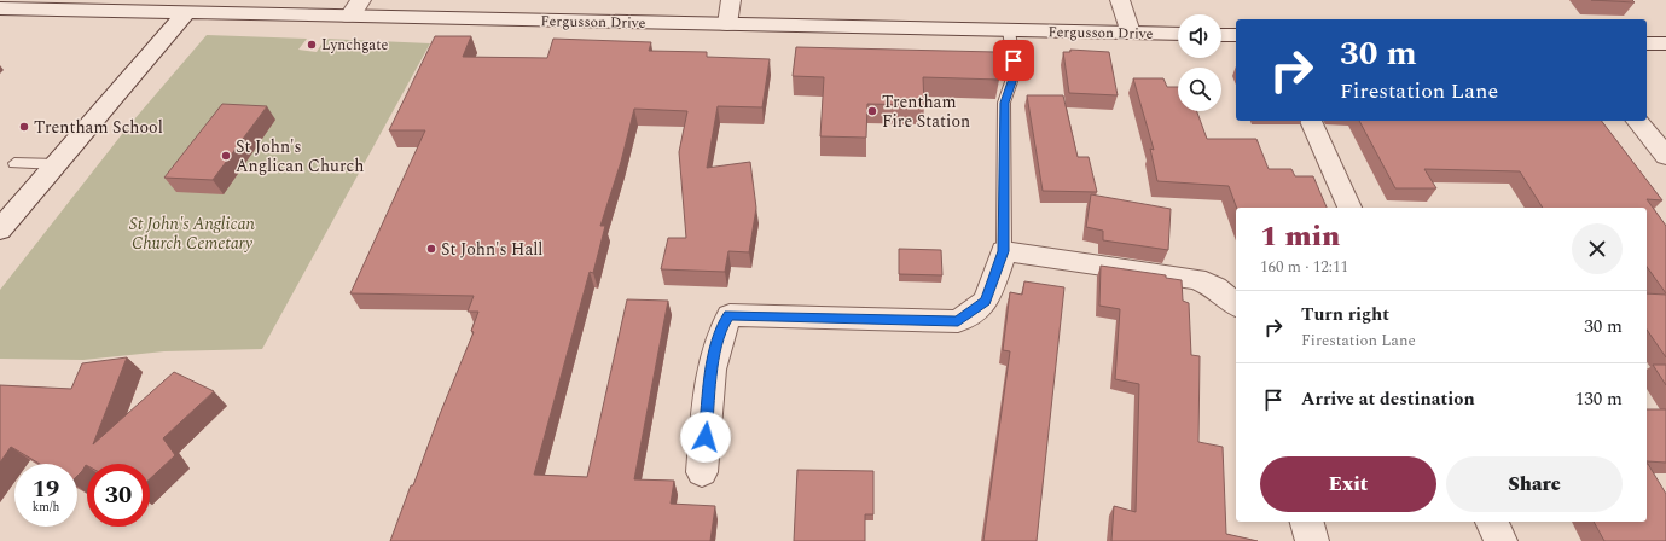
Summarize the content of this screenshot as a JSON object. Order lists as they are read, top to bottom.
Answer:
{
  "streets": {
    "main road": ["Fergusson Drive"]
  },
  "parks": ["St John's Anglican Church Cemetary"],
  "places": [
    "Lynchgate",
    "Trentham Fire Station",
    "Trentham School",
    "St John's Anglican Church",
    "St John's Hall"
  ],
  "page": {
    "turn": ["30 m", "Firestation Lane"],
    "heading": ["1 min", "160 m · 12:11"],
    "list": [
      {
        "name": "Turn right",
        "note": "Firestation Lane",
        "value": "30 m"
      },
      {
        "name": "Arrive at destination",
        "value": "130 m"
      }
    ],
    "buttons": ["Exit", "Share"],
    "speed": "19 km/h",
    "limit": "30"
  }
}
